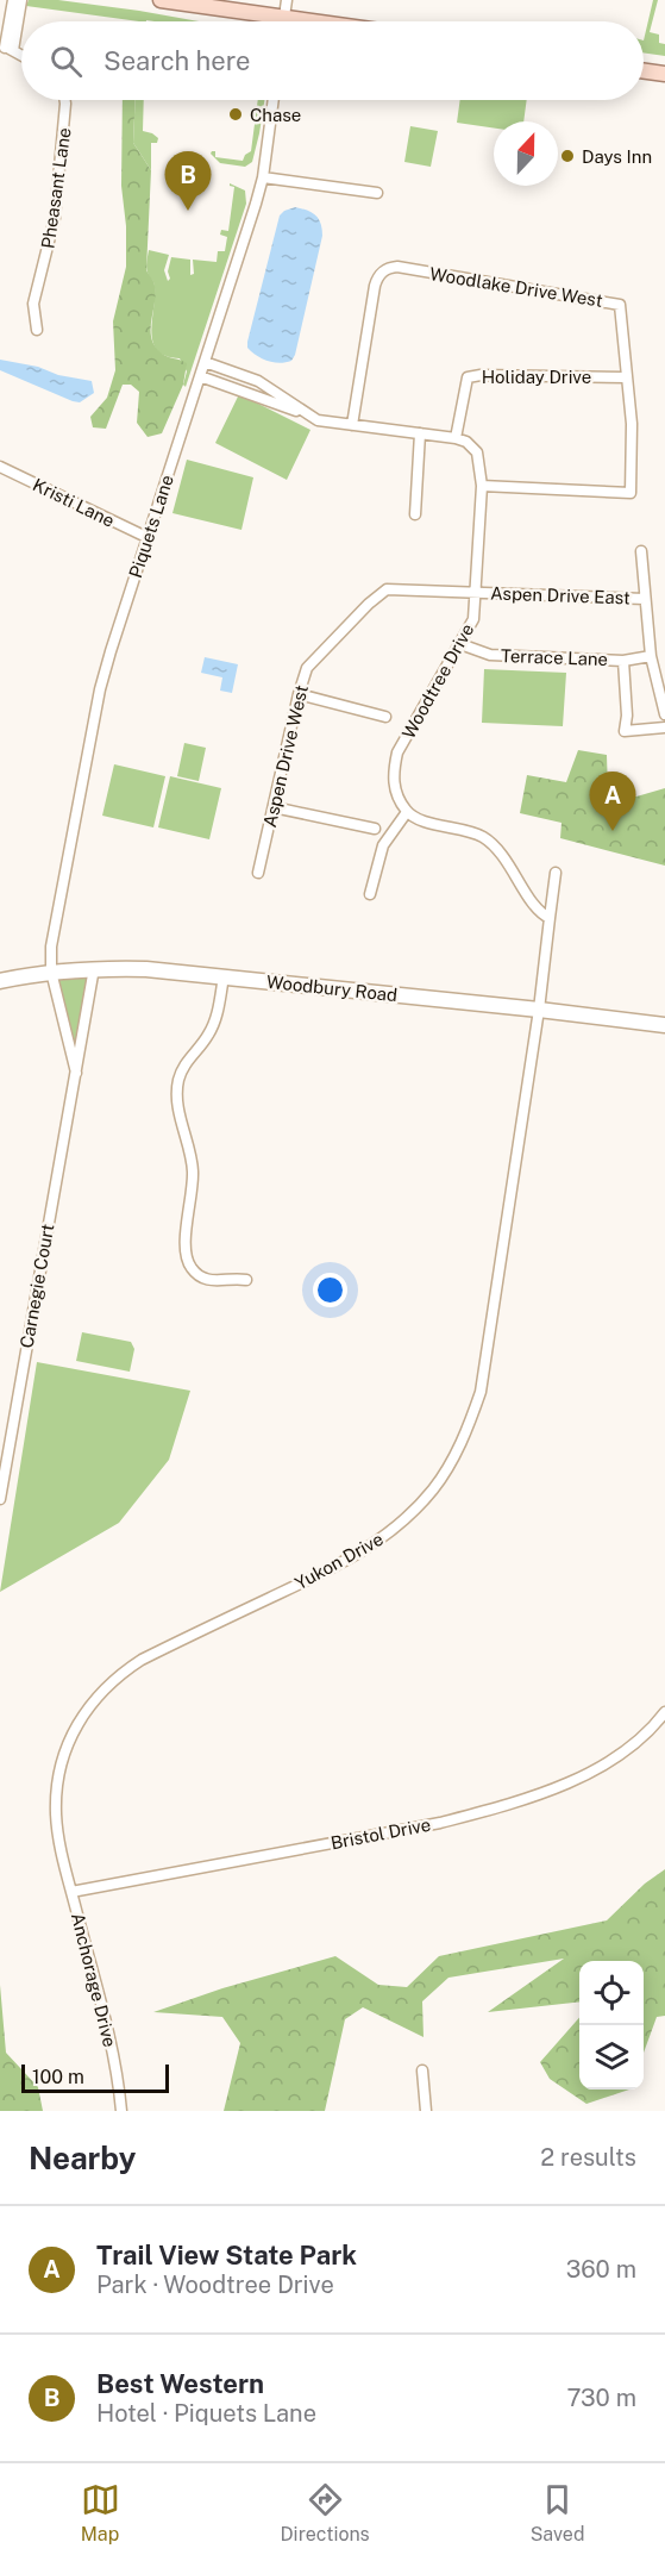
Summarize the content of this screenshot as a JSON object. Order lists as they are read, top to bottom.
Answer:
{
  "streets": {
    "main road": ["Woodbury Road"],
    "street": [
      "Pheasant Lane",
      "Woodlake Drive West",
      "Holiday Drive",
      "Kristi Lane",
      "Piquets Lane",
      "Aspen Drive East",
      "Terrace Lane",
      "Woodtree Drive",
      "Aspen Drive West",
      "Carnegie Court",
      "Yukon Drive",
      "Bristol Drive",
      "Anchorage Drive"
    ]
  },
  "crossings": [
    ["Woodlake Drive West", "Holiday Drive"],
    ["Woodlake Drive West", "Woodtree Drive"],
    ["Holiday Drive", "Woodtree Drive"],
    ["Kristi Lane", "Piquets Lane"],
    ["Piquets Lane", "Woodbury Road"],
    ["Piquets Lane", "Carnegie Court"],
    ["Aspen Drive East", "Woodtree Drive"],
    ["Aspen Drive East", "Aspen Drive West"],
    ["Terrace Lane", "Woodtree Drive"],
    ["Woodtree Drive", "Aspen Drive West"],
    ["Woodbury Road", "Carnegie Court"],
    ["Woodbury Road", "Yukon Drive"],
    ["Yukon Drive", "Bristol Drive"],
    ["Yukon Drive", "Anchorage Drive"],
    ["Bristol Drive", "Anchorage Drive"]
  ],
  "places": ["Chase", "Days Inn"],
  "scale_bar": "100 m",
  "north": "top",
  "page": {
    "search": "Search here",
    "pins": ["B", "A"],
    "scale": "100 m",
    "heading": ["Nearby", "2 results"],
    "list": [
      {
        "mark": "A",
        "name": "Trail View State Park",
        "note": "Park · Woodtree Drive",
        "value": "360 m"
      },
      {
        "mark": "B",
        "name": "Best Western",
        "note": "Hotel · Piquets Lane",
        "value": "730 m"
      }
    ],
    "nav": ["Map", "Directions", "Saved"]
  }
}
